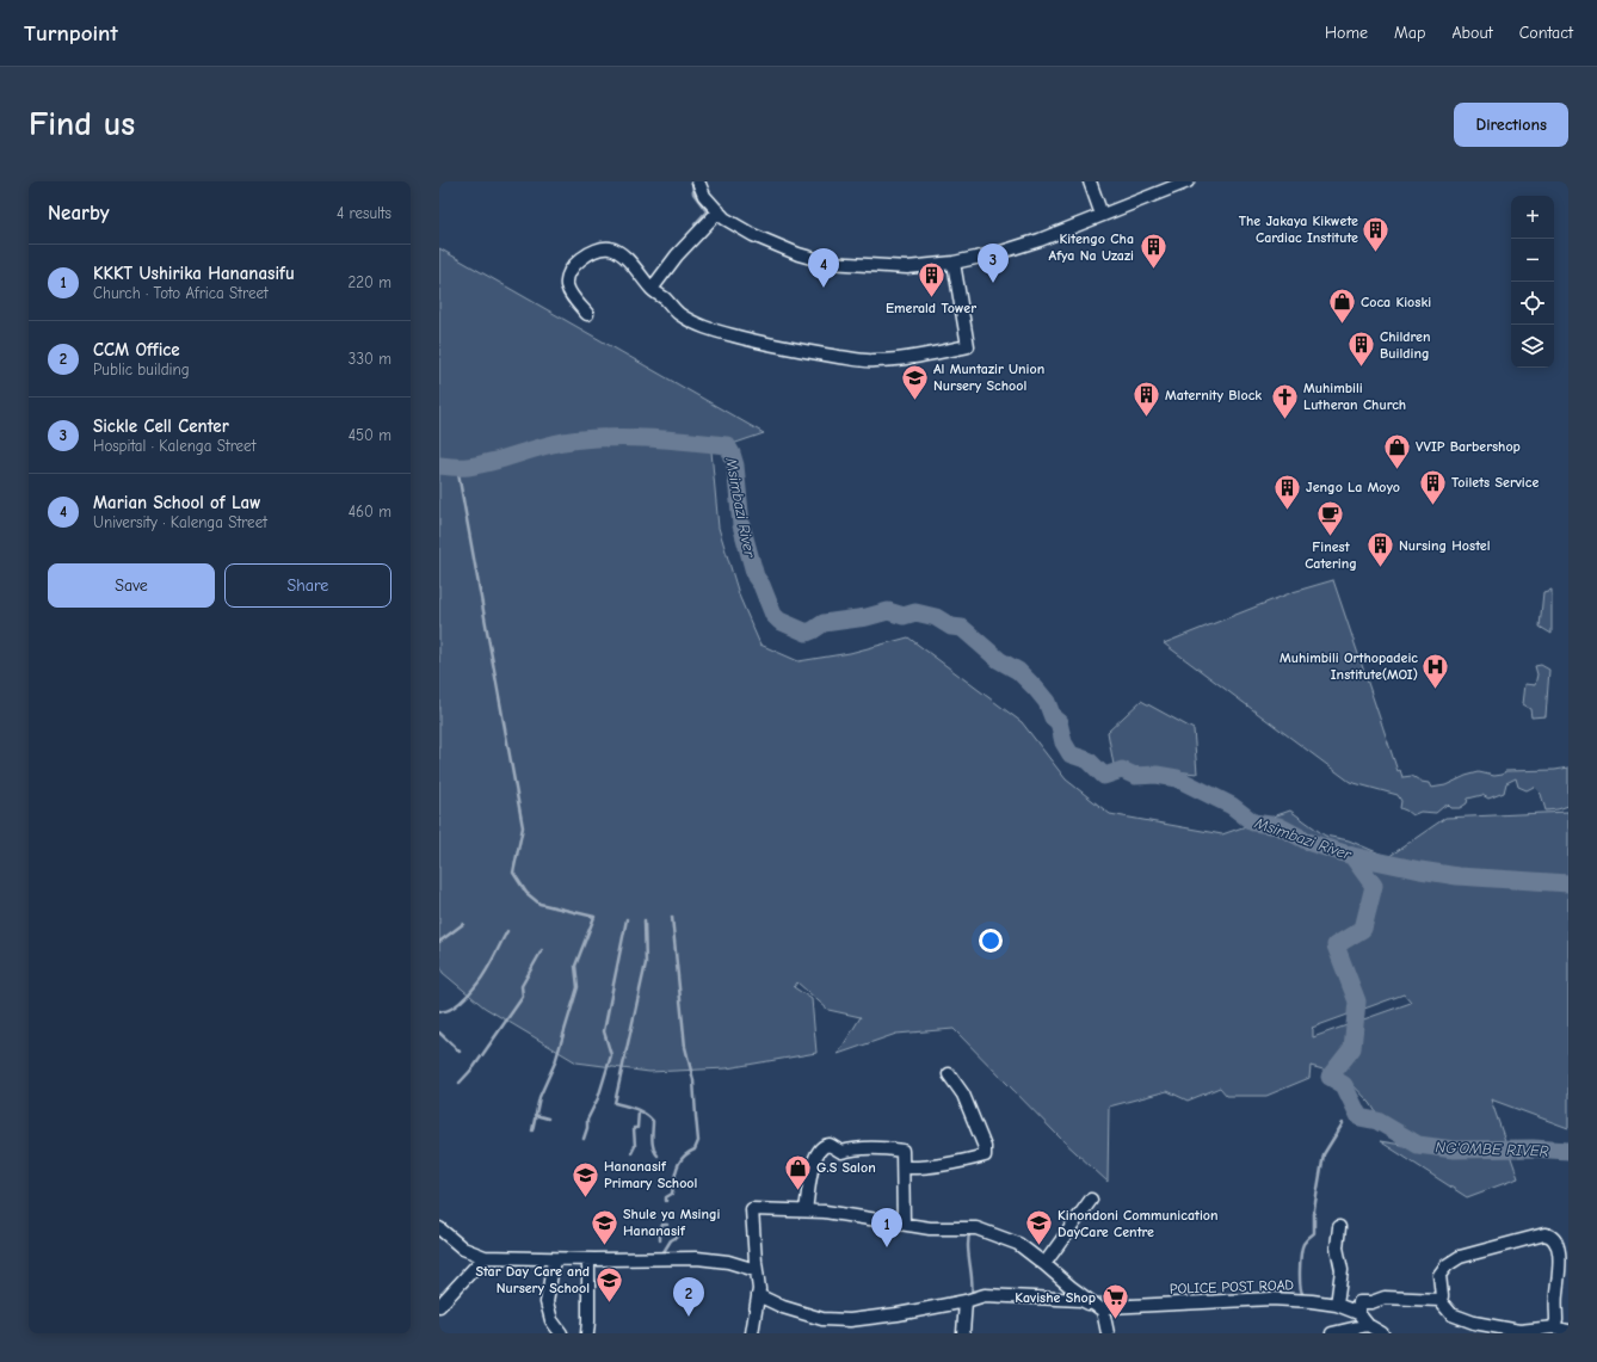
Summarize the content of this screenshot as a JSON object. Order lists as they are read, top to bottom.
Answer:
{
  "streets": {
    "street": ["POLICE POST ROAD"]
  },
  "water": ["Msimbazi River", "NG'OMBE RIVER"],
  "places": {
    "building": [
      "The Jakaya Kikwete Cardiac Institute",
      "Kitengo Cha Afya Na Uzazi",
      "Emerald Tower",
      "Children Building",
      "Maternity Block",
      "Toilets Service",
      "Jengo La Moyo",
      "Nursing Hostel"
    ],
    "shop": ["Coca Kioski", "VVIP Barbershop", "G.S Salon"],
    "school or university": [
      "Al Muntazir Union Nursery School",
      "Hananasif Primary School",
      "Shule ya Msingi Hananasif",
      "Kinondoni Communication DayCare Centre",
      "Star Day Care and Nursery School"
    ],
    "church": ["Muhimbili Lutheran Church"],
    "cafe": ["Finest Catering"],
    "hospital": ["Muhimbili Orthopadeic Institute(MOI)"],
    "supermarket": ["Kavishe Shop"]
  },
  "page": {
    "header": "Turnpoint",
    "nav": [
      "Home",
      "Map",
      "About",
      "Contact"
    ],
    "buttons": [
      "Directions",
      ["Save", "Share"]
    ],
    "title": "Find us",
    "heading": ["Nearby", "4 results"],
    "map_buttons": ["+", "−"],
    "list": [
      {
        "mark": "1",
        "name": "KKKT Ushirika Hananasifu",
        "note": "Church · Toto Africa Street",
        "value": "220 m"
      },
      {
        "mark": "2",
        "name": "CCM Office",
        "note": "Public building",
        "value": "330 m"
      },
      {
        "mark": "3",
        "name": "Sickle Cell Center",
        "note": "Hospital · Kalenga Street",
        "value": "450 m"
      },
      {
        "mark": "4",
        "name": "Marian School of Law",
        "note": "University · Kalenga Street",
        "value": "460 m"
      }
    ],
    "pins": [
      "3",
      "4",
      "1",
      "2"
    ]
  }
}
